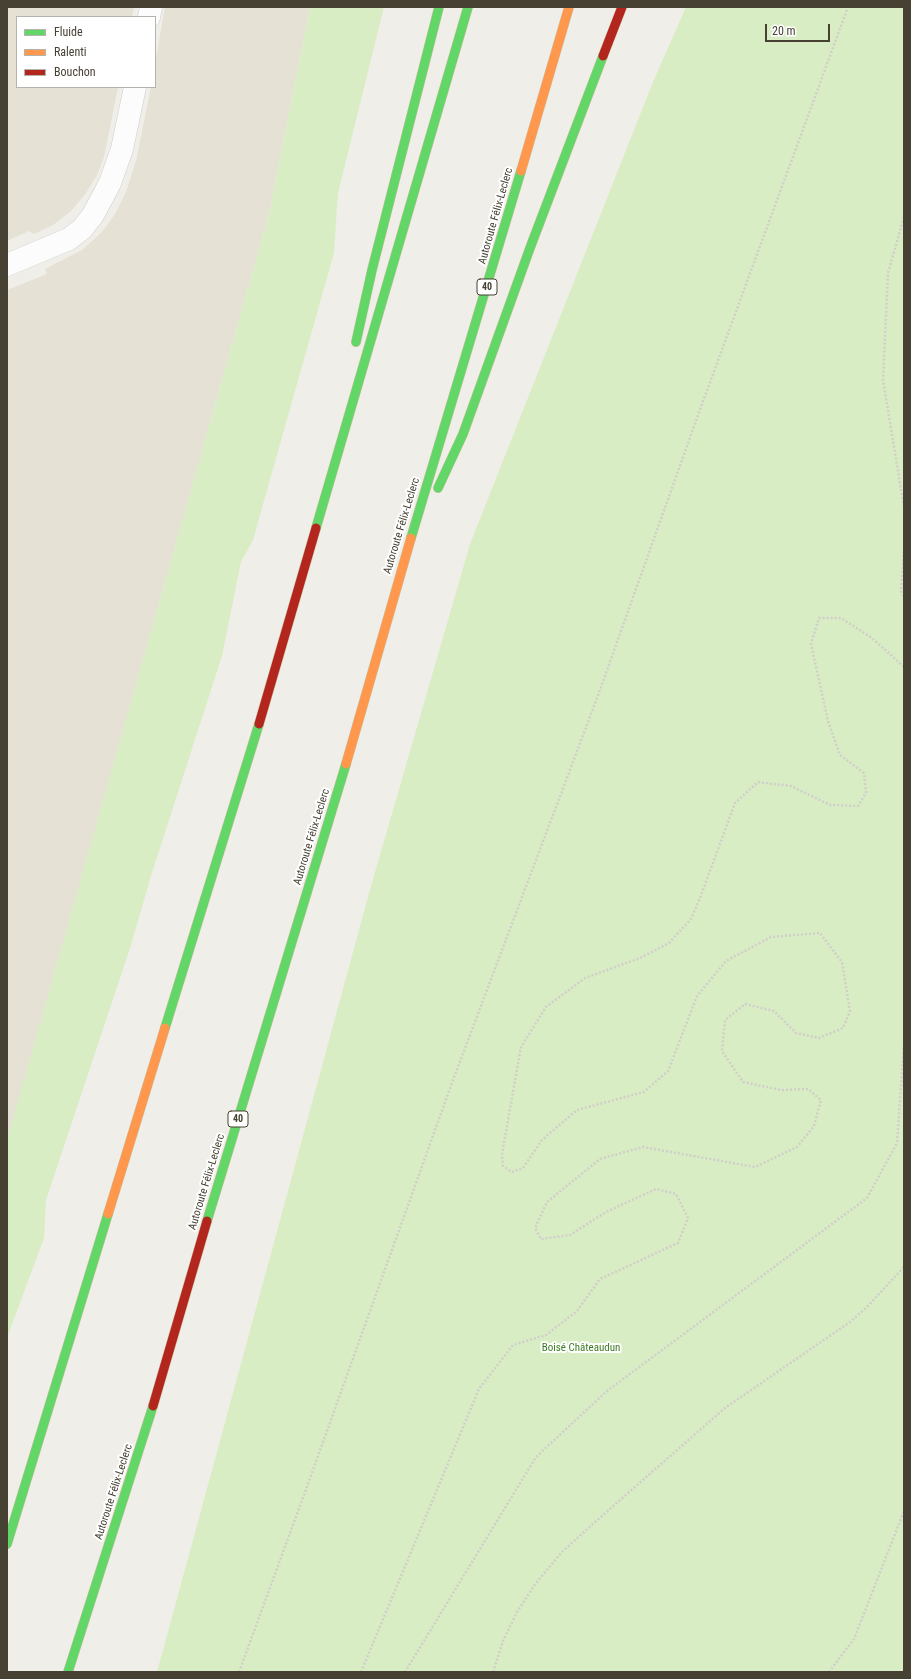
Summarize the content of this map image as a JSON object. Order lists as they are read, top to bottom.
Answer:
{
  "streets": {
    "highway": ["Autoroute Félix-Leclerc", "40"]
  },
  "parks": ["Boisé Châteaudun"],
  "legend": ["Fluide", "Ralenti", "Bouchon"],
  "scale_bar": "20 m"
}
